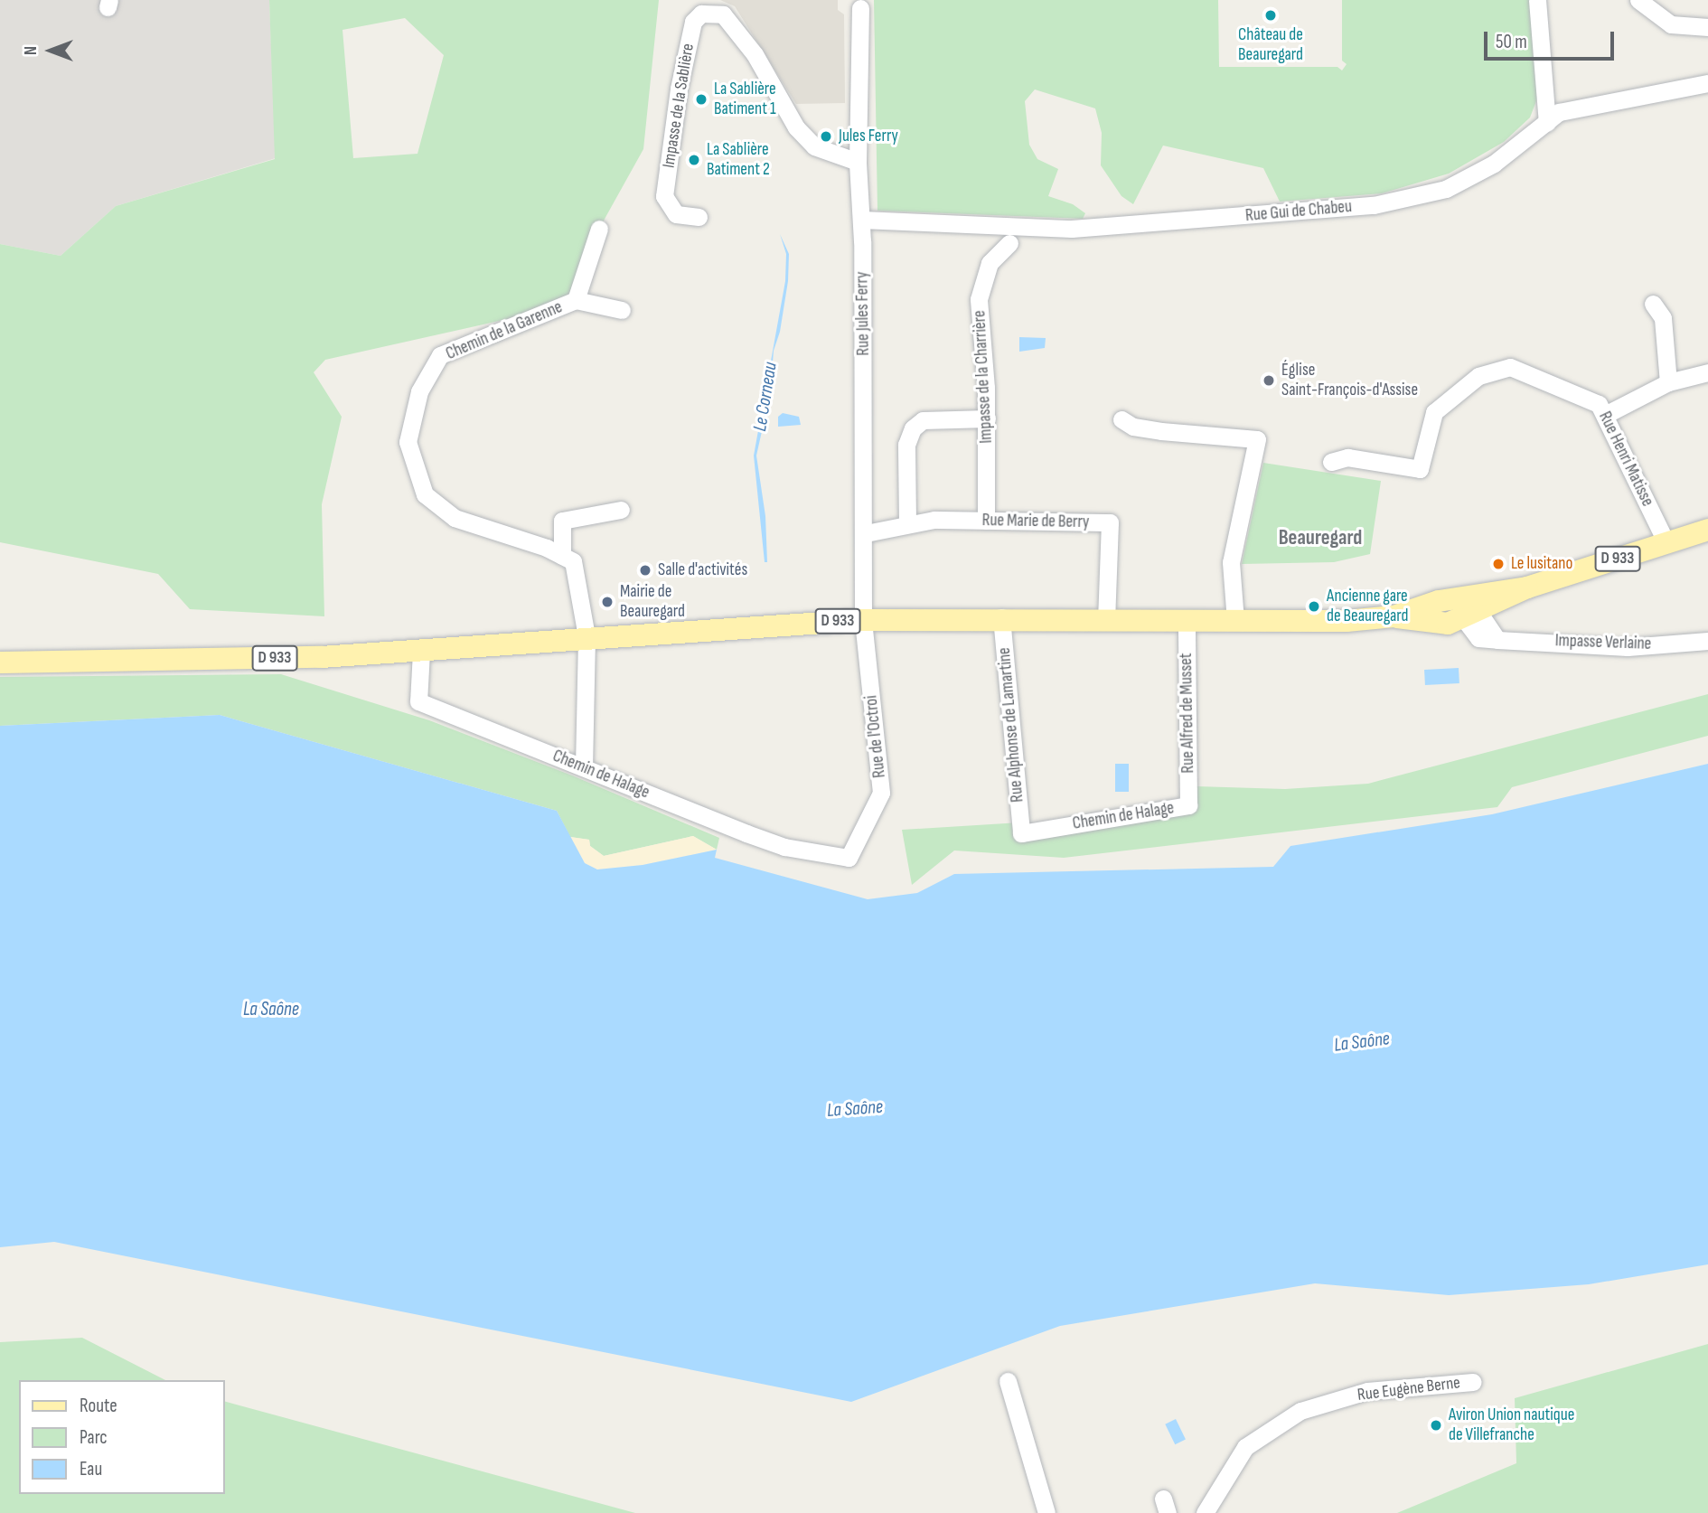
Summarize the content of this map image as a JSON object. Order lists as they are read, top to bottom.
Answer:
{
  "streets": {
    "main road": ["D 933"],
    "street": [
      "Impasse de la Sablière",
      "Rue Gui de Chabeu",
      "Rue Jules Ferry",
      "Chemin de la Garenne",
      "Impasse de la Charrière",
      "Rue Henri Matisse",
      "Rue Marie de Berry",
      "Impasse Verlaine",
      "Rue Alfred de Musset",
      "Rue Alphonse de Lamartine",
      "Rue de l'Octroi",
      "Chemin de Halage",
      "Rue Eugène Berne"
    ]
  },
  "crossings": [
    ["Impasse de la Sablière", "Rue Jules Ferry"],
    ["Rue Gui de Chabeu", "Rue Jules Ferry"],
    ["Rue Jules Ferry", "Rue Marie de Berry"],
    ["Rue Jules Ferry", "D 933"],
    ["Rue Jules Ferry", "Rue de l'Octroi"],
    ["Impasse de la Charrière", "Rue Marie de Berry"],
    ["Rue Henri Matisse", "D 933"],
    ["Rue Marie de Berry", "D 933"],
    ["D 933", "Impasse Verlaine"],
    ["D 933", "Rue Alfred de Musset"],
    ["D 933", "Rue Alphonse de Lamartine"],
    ["D 933", "Rue de l'Octroi"],
    ["D 933", "Chemin de Halage"],
    ["Rue Alfred de Musset", "Chemin de Halage"],
    ["Rue Alphonse de Lamartine", "Chemin de Halage"],
    ["Rue de l'Octroi", "Chemin de Halage"]
  ],
  "districts": ["Beauregard"],
  "water": ["Le Corneau", "La Saône"],
  "places": [
    "Château de Beauregard",
    "La Sablière Batiment 1",
    "Jules Ferry",
    "La Sablière Batiment 2",
    "Église Saint-François-d'Assise",
    "Le lusitano",
    "Salle d'activités",
    "Mairie de Beauregard",
    "Ancienne gare de Beauregard",
    "Aviron Union nautique de Villefranche"
  ],
  "legend": ["Route", "Parc", "Eau"],
  "scale_bar": "50 m",
  "north": "left"
}
